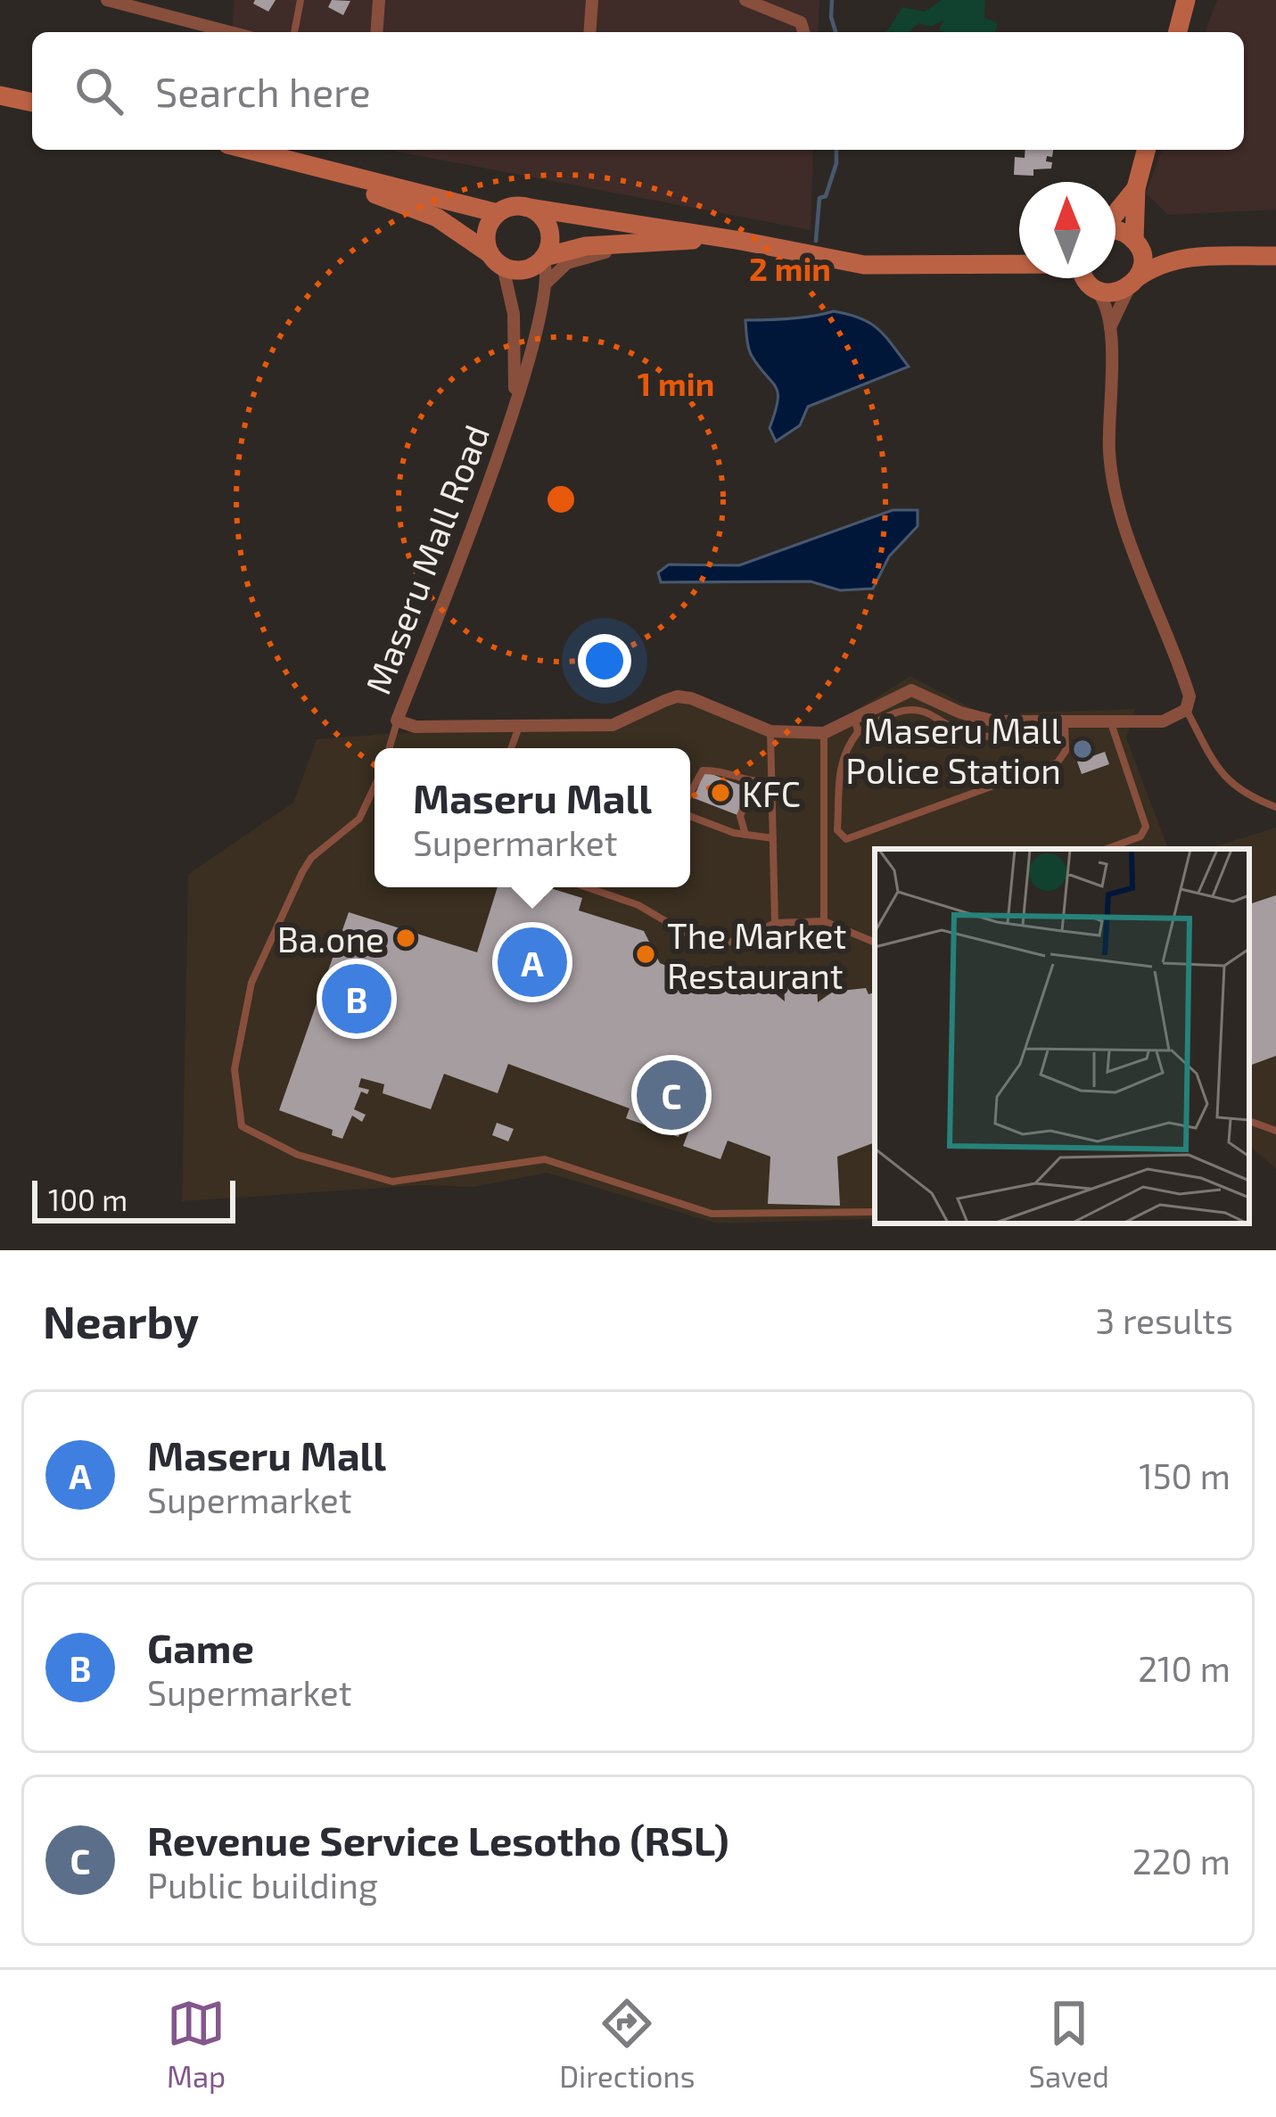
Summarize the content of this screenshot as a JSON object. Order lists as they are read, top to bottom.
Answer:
{
  "streets": {
    "street": ["Maseru Mall Road"]
  },
  "places": [
    "Maseru Mall Police Station",
    "KFC",
    "Ba.one",
    "The Market Restaurant"
  ],
  "scale_bar": "100 m",
  "north": "top",
  "page": {
    "search": "Search here",
    "popup": ["Maseru Mall", "Supermarket"],
    "pins": ["A", "B", "C"],
    "scale": "100 m",
    "heading": ["Nearby", "3 results"],
    "list": [
      {
        "mark": "A",
        "name": "Maseru Mall",
        "note": "Supermarket",
        "value": "150 m"
      },
      {
        "mark": "B",
        "name": "Game",
        "note": "Supermarket",
        "value": "210 m"
      },
      {
        "mark": "C",
        "name": "Revenue Service Lesotho (RSL)",
        "note": "Public building",
        "value": "220 m"
      }
    ],
    "nav": ["Map", "Directions", "Saved"]
  },
  "rings": ["2 min", "1 min"]
}
